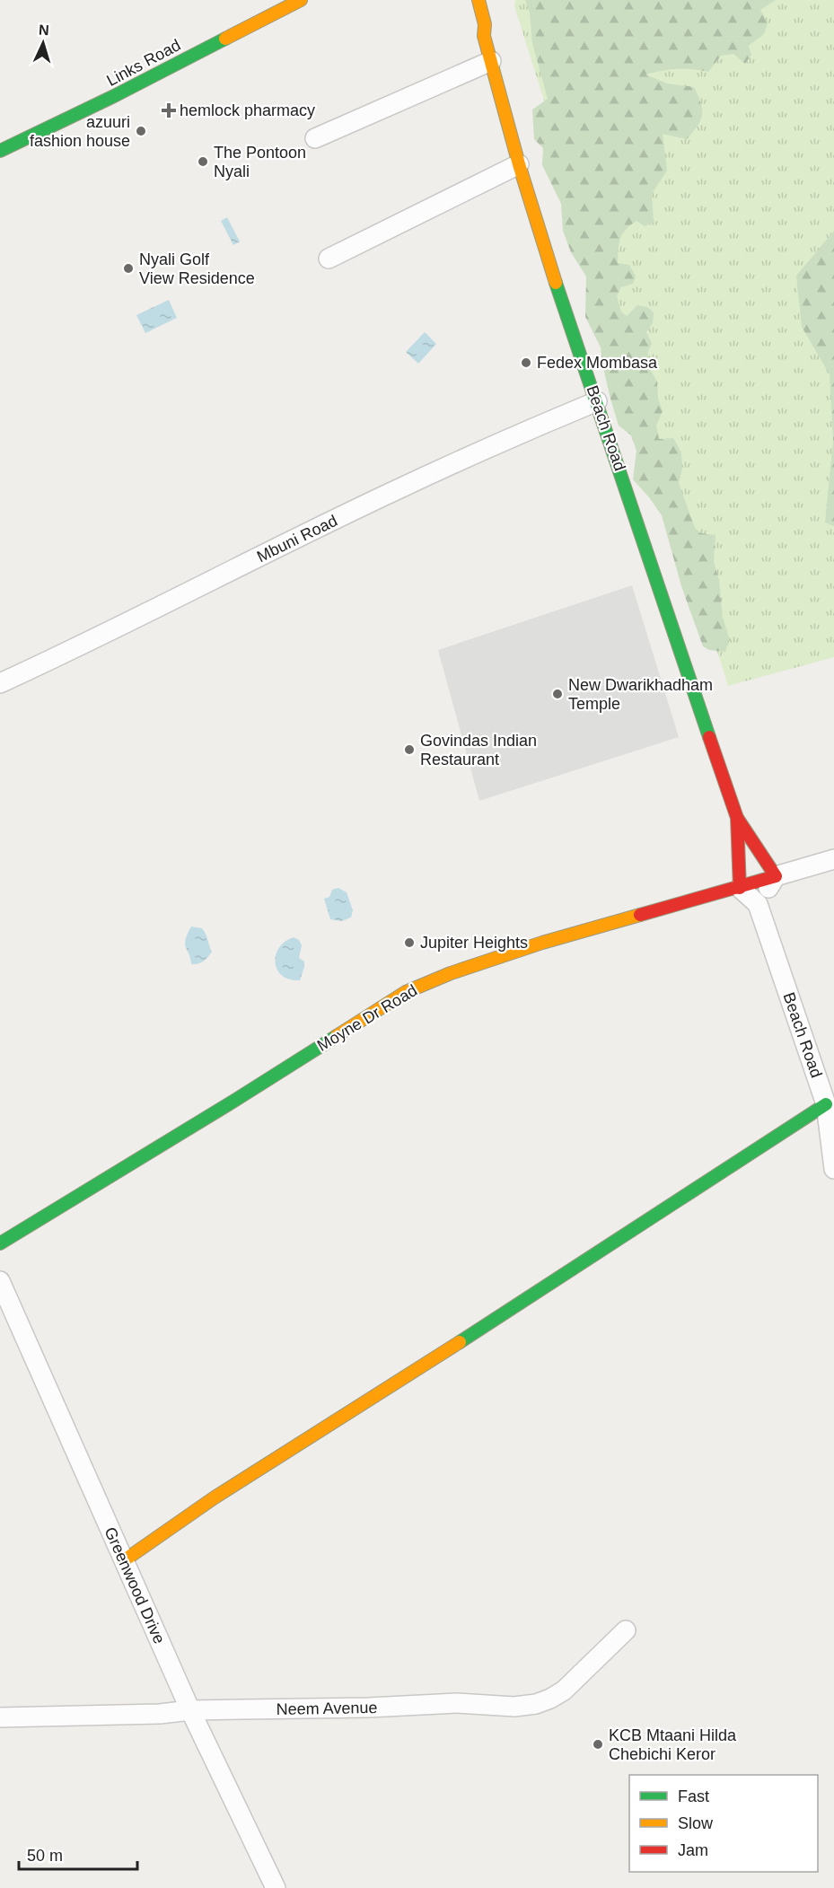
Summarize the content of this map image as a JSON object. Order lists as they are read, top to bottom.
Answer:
{
  "streets": {
    "main road": ["Links Road", "Beach Road", "Moyne Dr Road"],
    "street": ["Mbuni Road", "Greenwood Drive", "Neem Avenue"]
  },
  "crossings": [
    ["Beach Road", "Mbuni Road"],
    ["Beach Road", "Moyne Dr Road"],
    ["Greenwood Drive", "Neem Avenue"]
  ],
  "places": {
    "health": ["hemlock pharmacy"],
    "other": [
      "azuuri fashion house",
      "The Pontoon Nyali",
      "Nyali Golf View Residence",
      "Fedex Mombasa",
      "New Dwarikhadham Temple",
      "Govindas Indian Restaurant",
      "Jupiter Heights",
      "KCB Mtaani Hilda Chebichi Keror"
    ]
  },
  "legend": ["Fast", "Slow", "Jam"],
  "scale_bar": "50 m",
  "north": "top"
}
